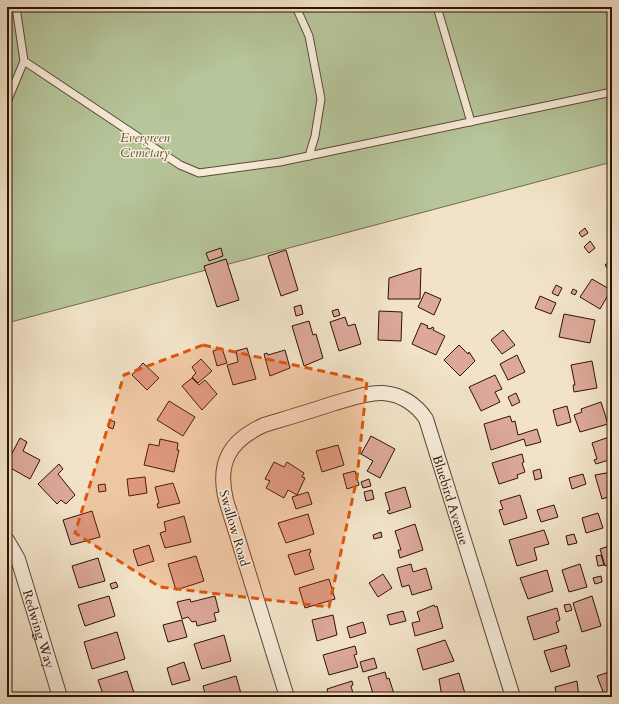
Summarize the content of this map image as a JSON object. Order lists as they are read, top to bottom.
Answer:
{
  "streets": {
    "street": ["Bluebird Avenue", "Swallow Road", "Redwing Way"]
  },
  "crossings": [
    ["Bluebird Avenue", "Swallow Road"]
  ],
  "parks": ["Evergreen Cemetary"]
}
